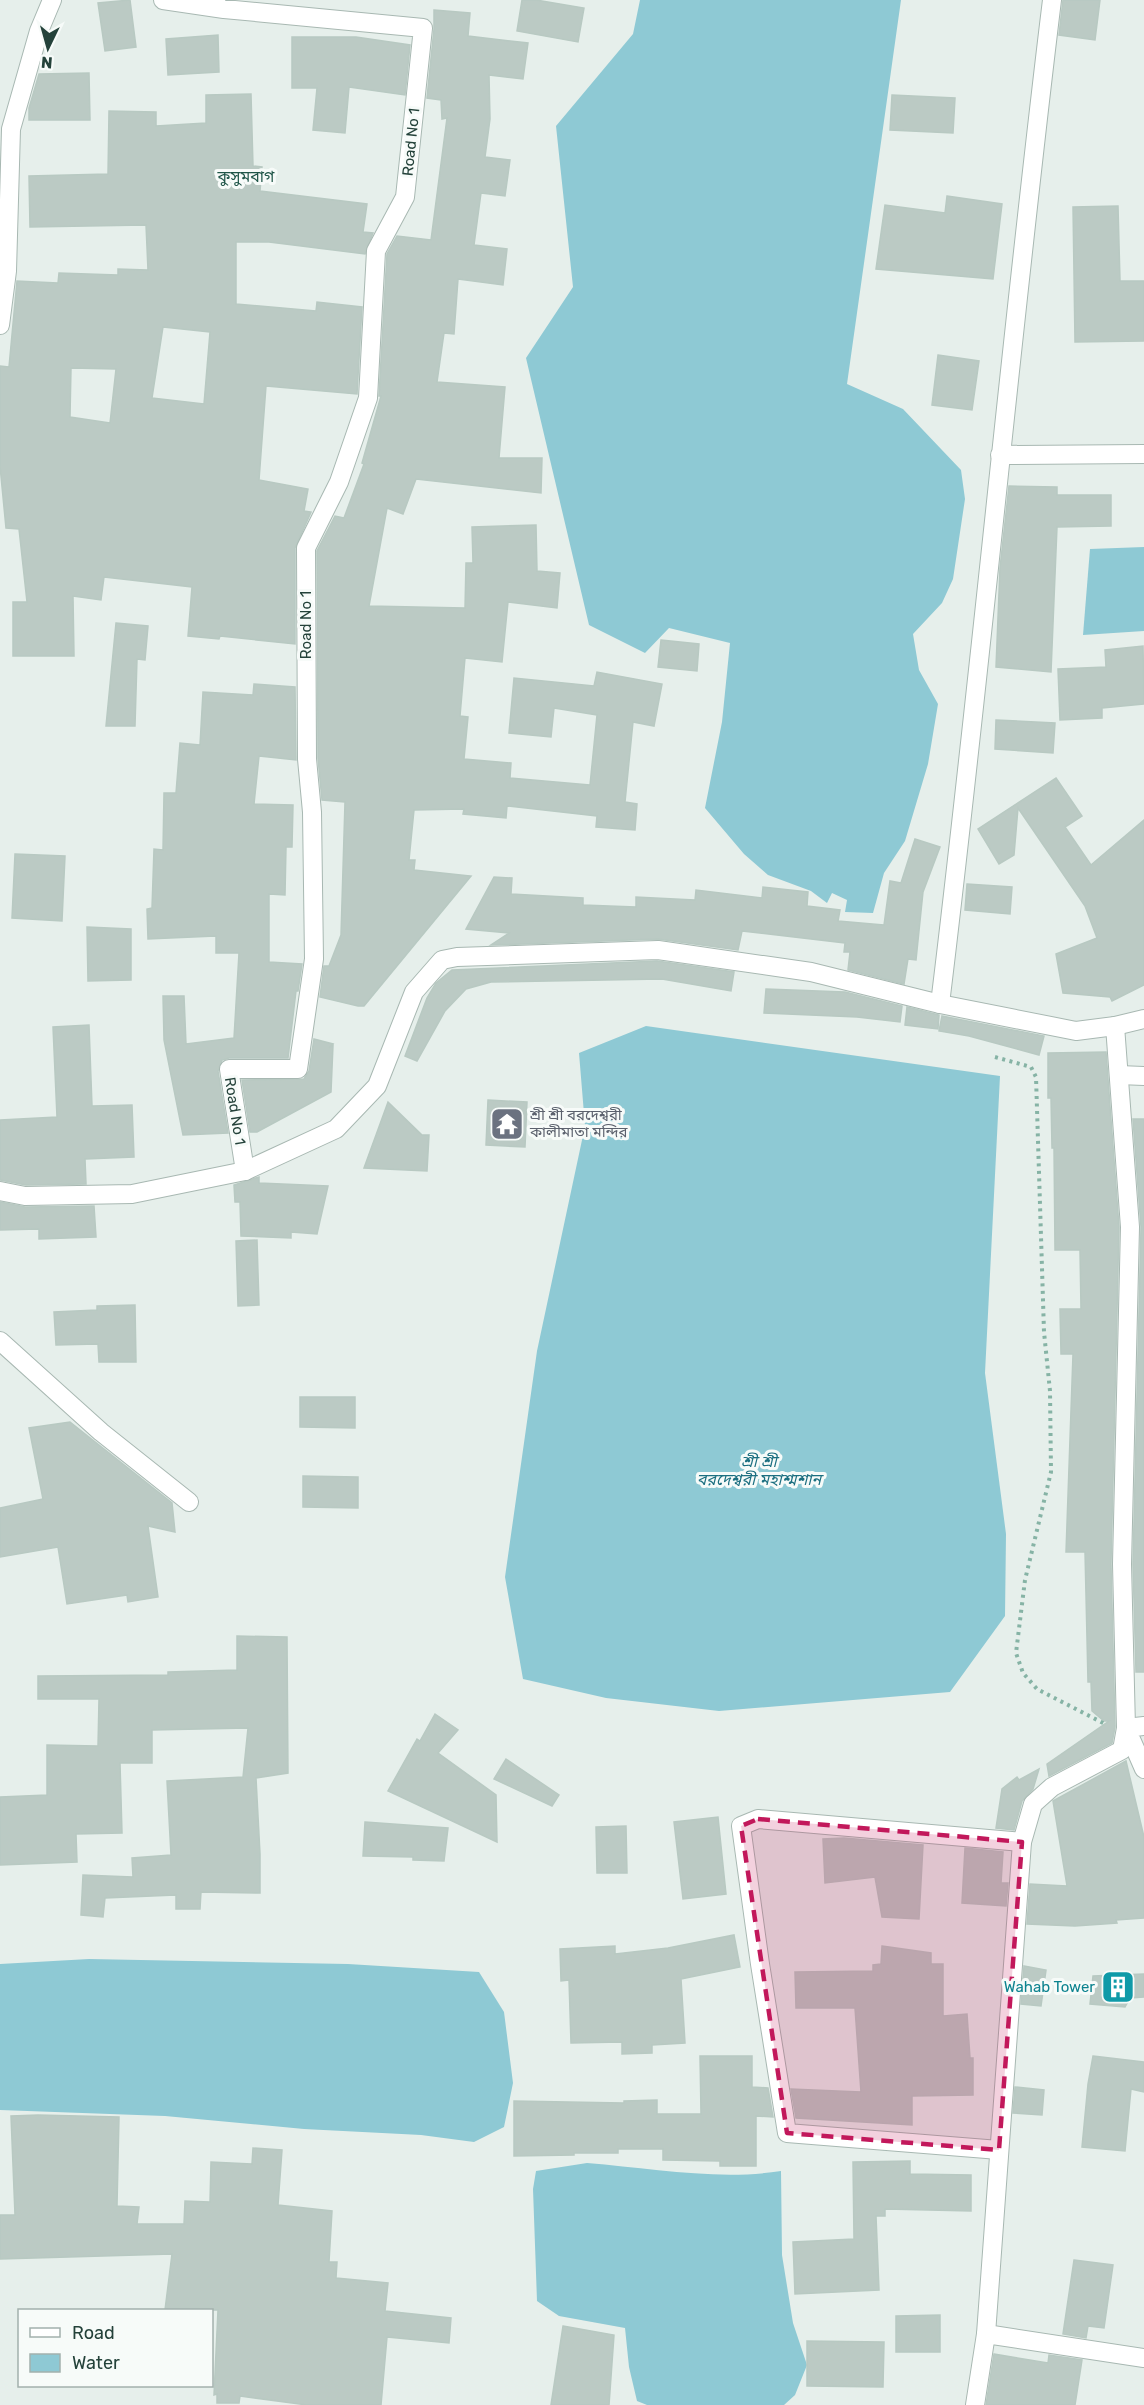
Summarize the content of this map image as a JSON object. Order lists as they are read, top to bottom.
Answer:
{
  "streets": {
    "street": ["Road No 1"]
  },
  "districts": ["কুসুমবাগ"],
  "water": ["শ্রী শ্রী বরদেশ্বরী মহাশ্মশান"],
  "places": {
    "temple": ["শ্রী শ্রী বরদেশ্বরী কালীমাতা মন্দির"],
    "building": ["Wahab Tower"]
  },
  "legend": ["Road", "Water"],
  "north": "bottom"
}
